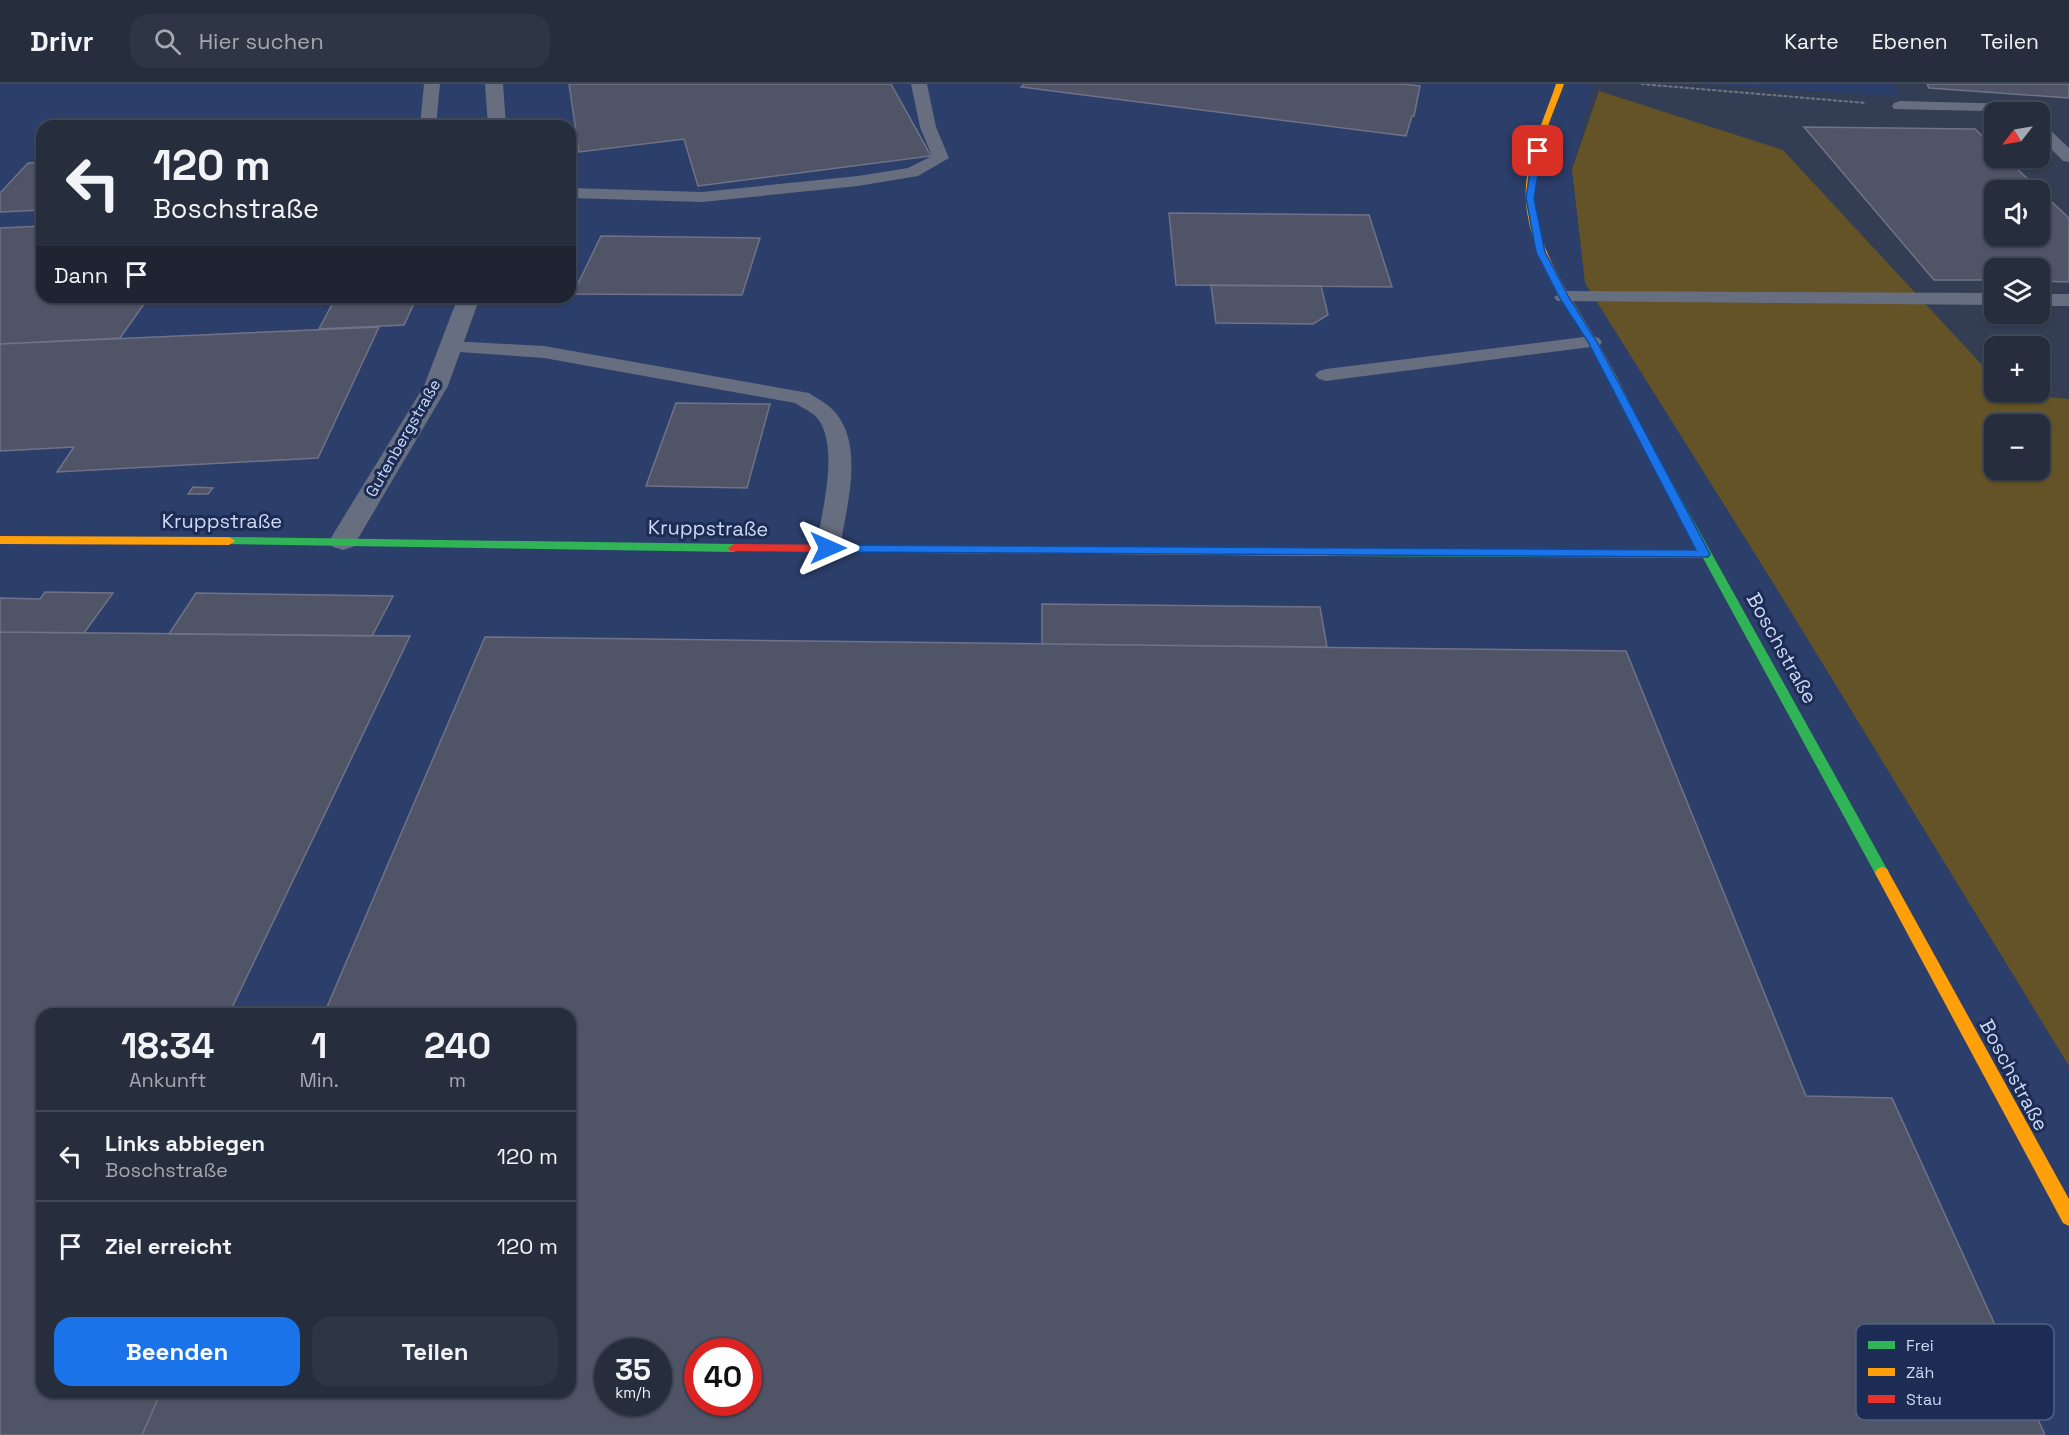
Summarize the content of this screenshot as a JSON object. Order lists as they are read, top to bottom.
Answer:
{
  "streets": {
    "street": ["Gutenbergstraße", "Kruppstraße", "Boschstraße"]
  },
  "crossings": [
    ["Gutenbergstraße", "Kruppstraße"],
    ["Kruppstraße", "Boschstraße"]
  ],
  "legend": ["Frei", "Zäh", "Stau"],
  "north": "bottom left",
  "page": {
    "header": "Drivr",
    "search": "Hier suchen",
    "nav": ["Karte", "Ebenen", "Teilen"],
    "map_buttons": ["+", "−"],
    "turn": ["120 m", "Boschstraße"],
    "then": "Dann",
    "eta": [
      "18:34",
      "Ankunft",
      "1",
      "Min.",
      "240",
      "m"
    ],
    "list": [
      {
        "name": "Links abbiegen",
        "note": "Boschstraße",
        "value": "120 m"
      },
      {
        "name": "Ziel erreicht",
        "value": "120 m"
      }
    ],
    "buttons": ["Beenden", "Teilen"],
    "speed": "35 km/h",
    "limit": "40"
  }
}
